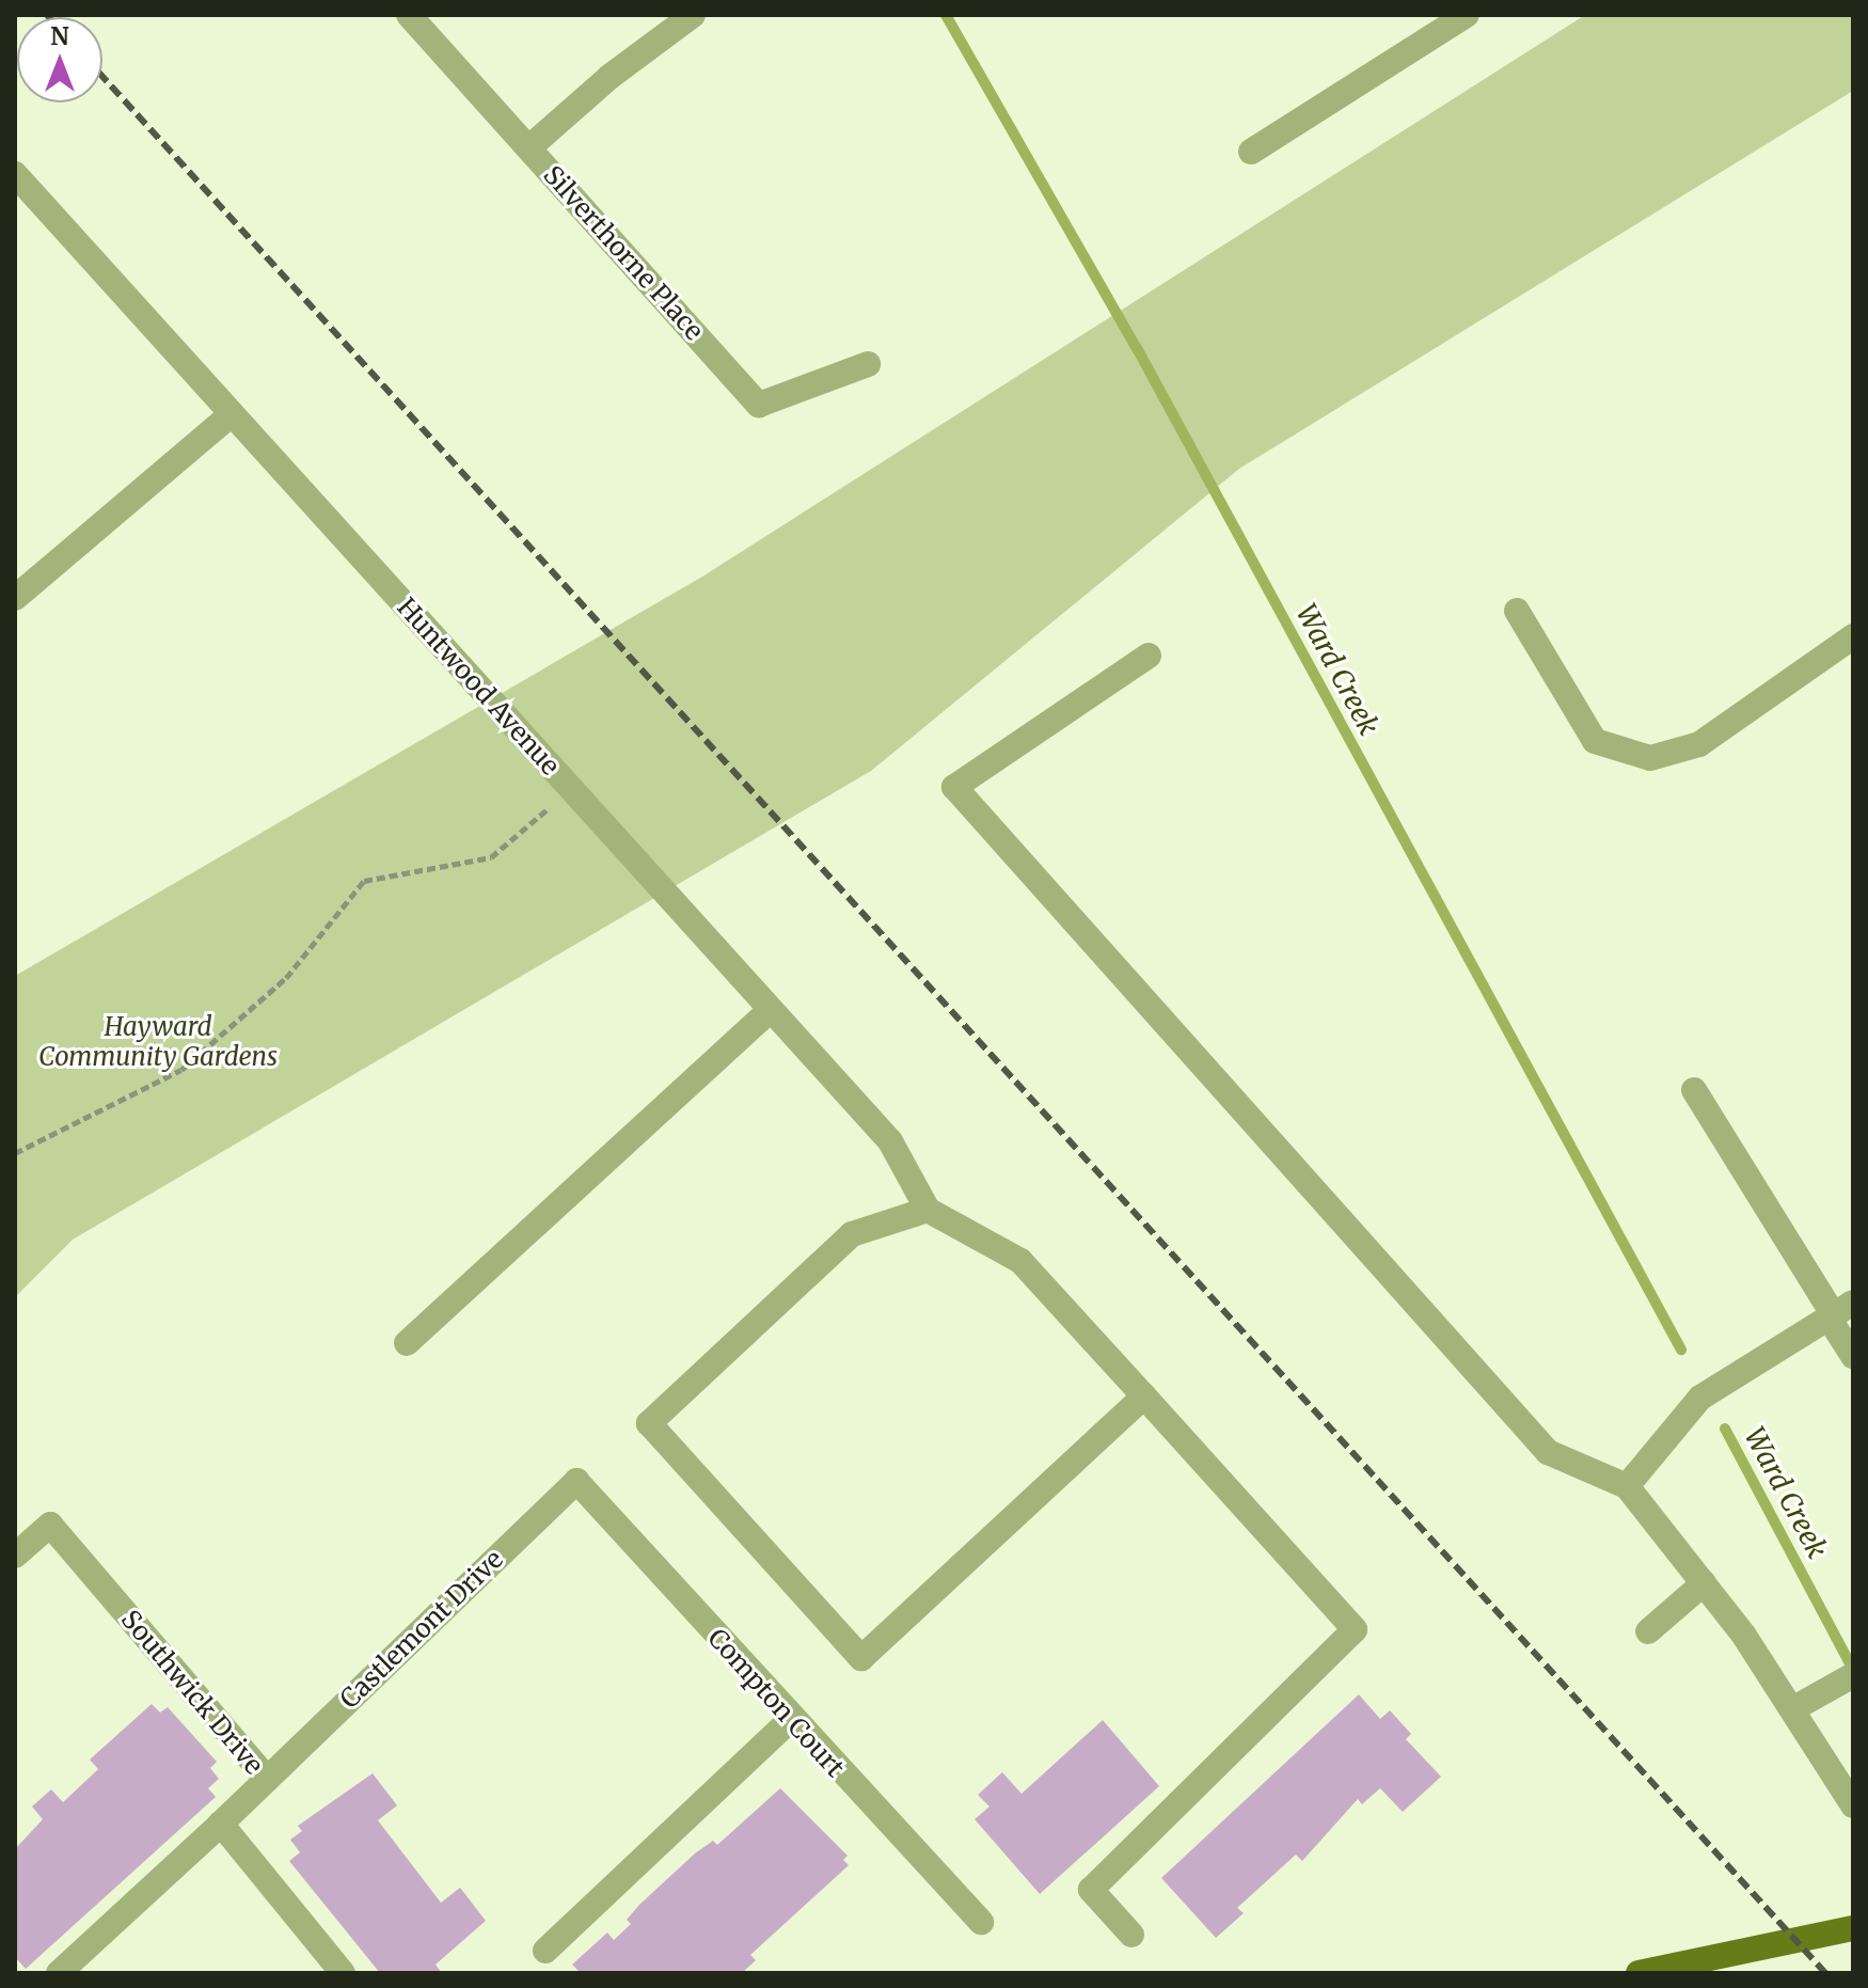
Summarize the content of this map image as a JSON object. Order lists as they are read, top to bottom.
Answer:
{
  "streets": {
    "street": [
      "Silverthorne Place",
      "Huntwood Avenue",
      "Castlemont Drive",
      "Southwick Drive",
      "Compton Court"
    ]
  },
  "crossings": [
    ["Castlemont Drive", "Southwick Drive"],
    ["Castlemont Drive", "Compton Court"]
  ],
  "water": ["Ward Creek"],
  "parks": ["Hayward Community Gardens"],
  "north": "top"
}
